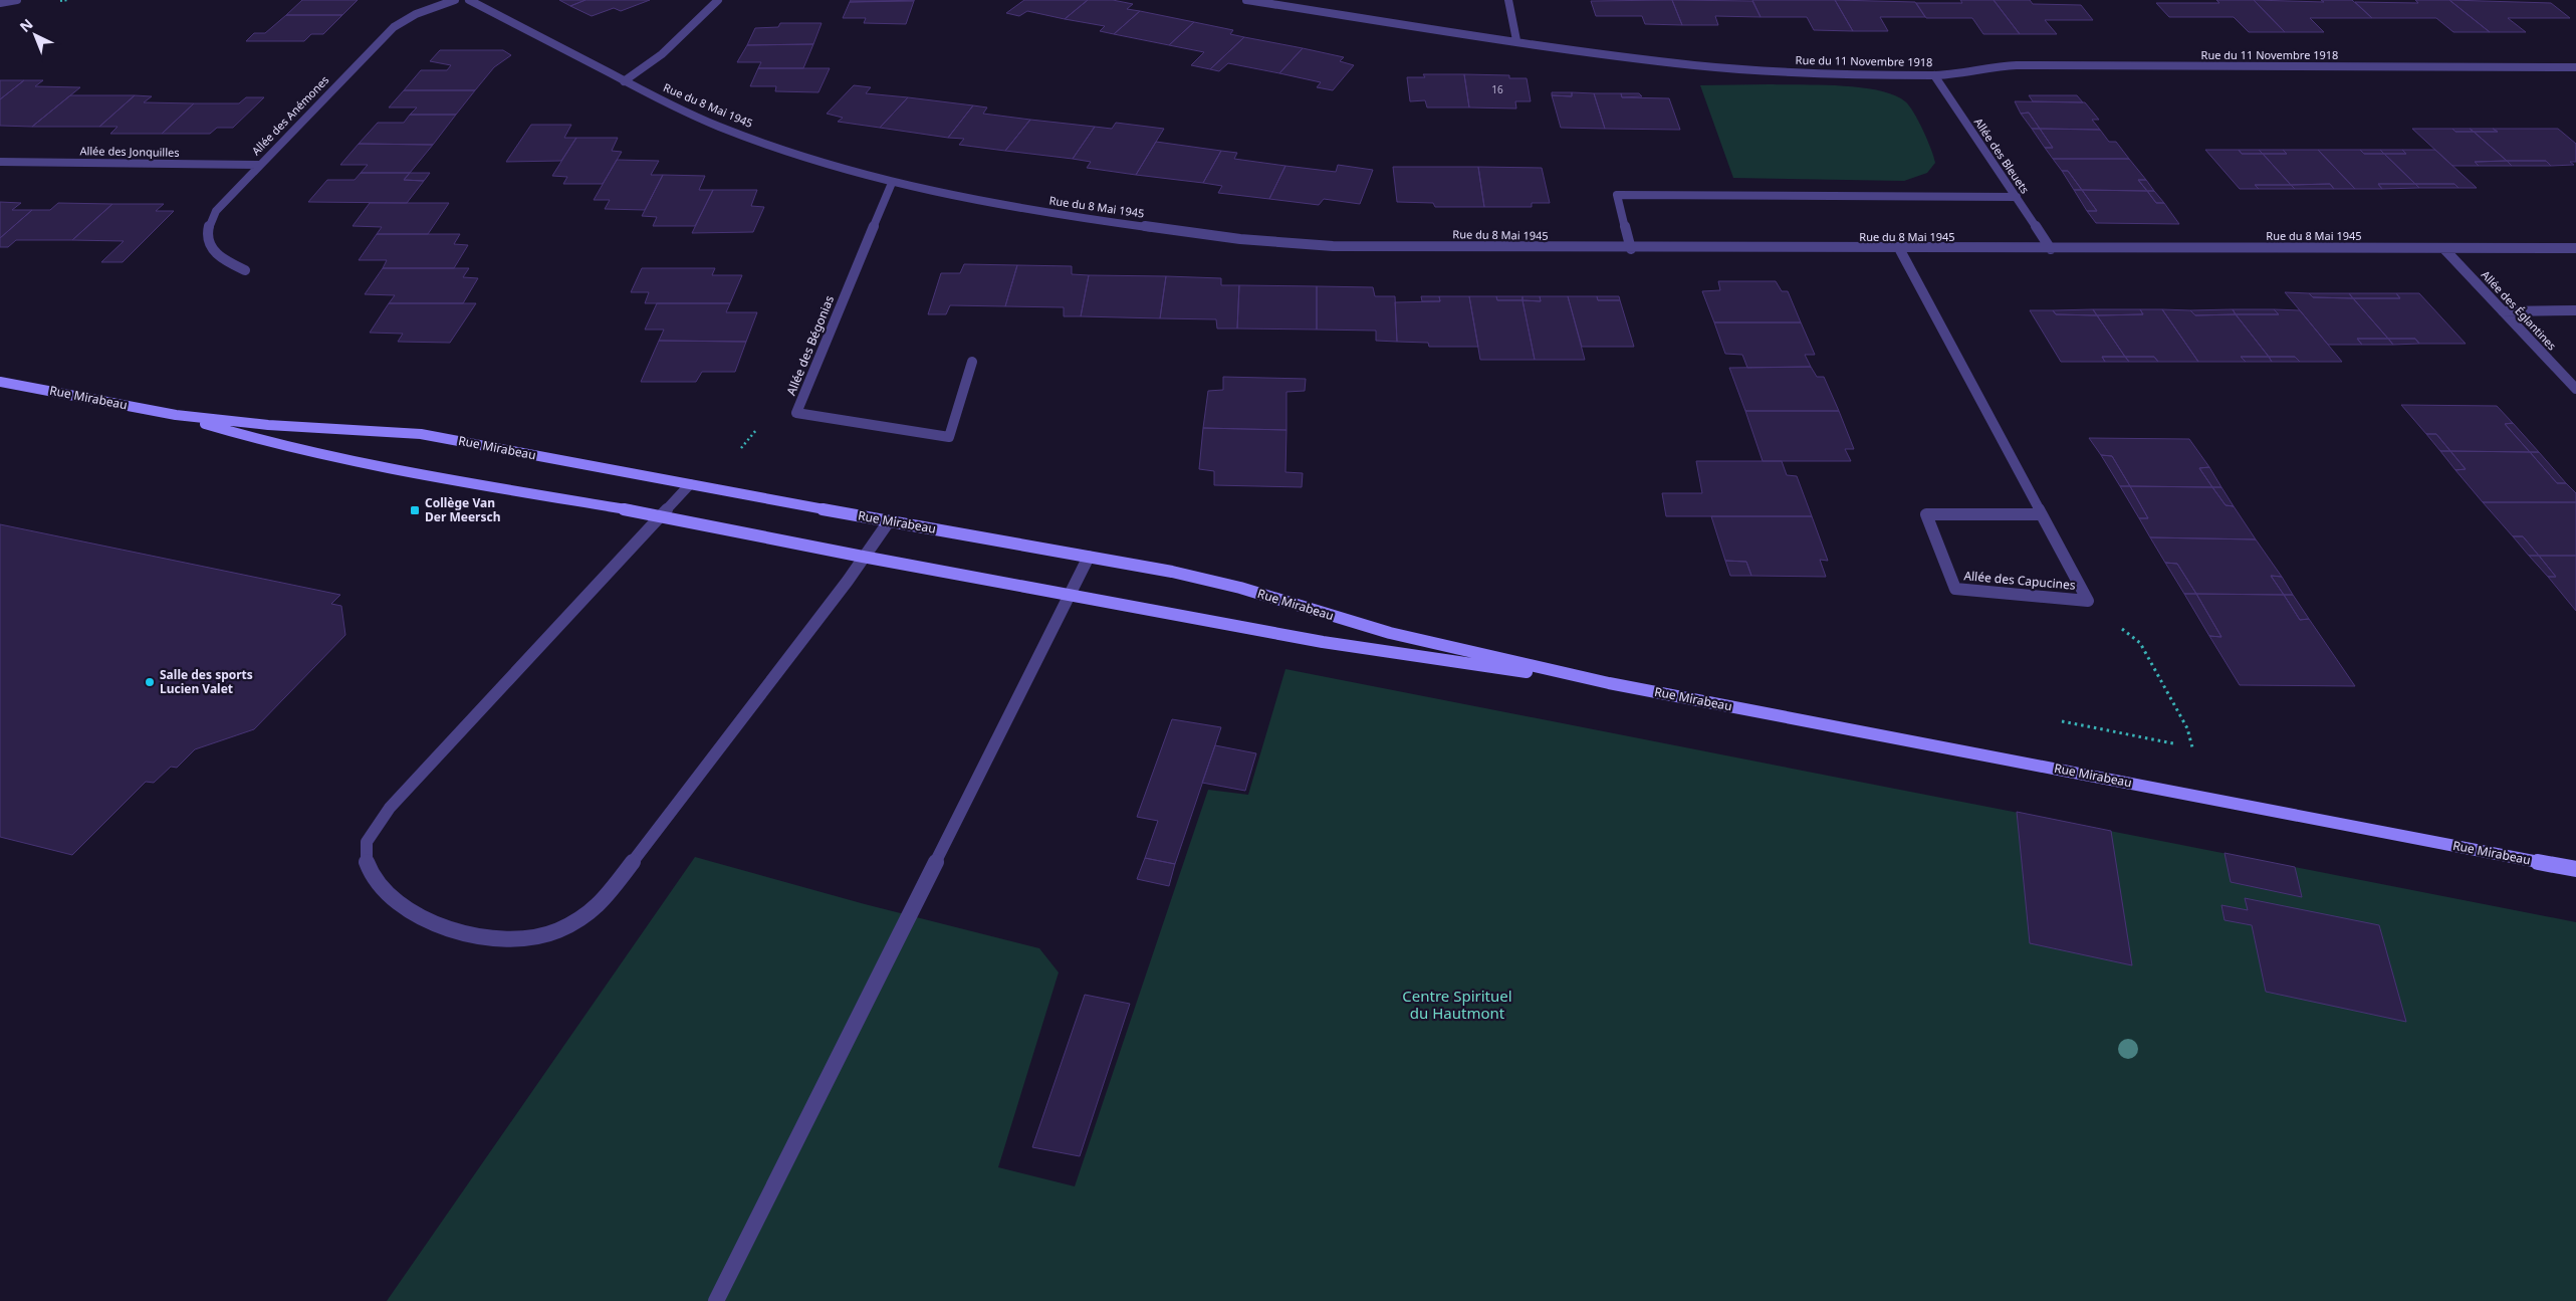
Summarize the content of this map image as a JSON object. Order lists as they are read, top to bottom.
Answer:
{
  "streets": {
    "main road": ["Rue Mirabeau"],
    "street": [
      "Rue du 11 Novembre 1918",
      "Rue du 8 Mai 1945",
      "Allée des Anémones",
      "Allée des Jonquilles",
      "Allée des Bleuets",
      "Allée des Églantines",
      "Allée des Bégonias",
      "Allée des Capucines"
    ]
  },
  "crossings": [
    ["Rue du 11 Novembre 1918", "Allée des Bleuets"],
    ["Rue du 8 Mai 1945", "Allée des Bleuets"],
    ["Rue du 8 Mai 1945", "Allée des Églantines"],
    ["Rue du 8 Mai 1945", "Allée des Bégonias"],
    ["Rue du 8 Mai 1945", "Allée des Capucines"],
    ["Allée des Anémones", "Allée des Jonquilles"]
  ],
  "parks": ["Centre Spirituel du Hautmont"],
  "places": {
    "transit": ["Collège Van Der Meersch"],
    "other": ["Salle des sports Lucien Valet"]
  },
  "house_numbers": ["16"],
  "north": "top left"
}
